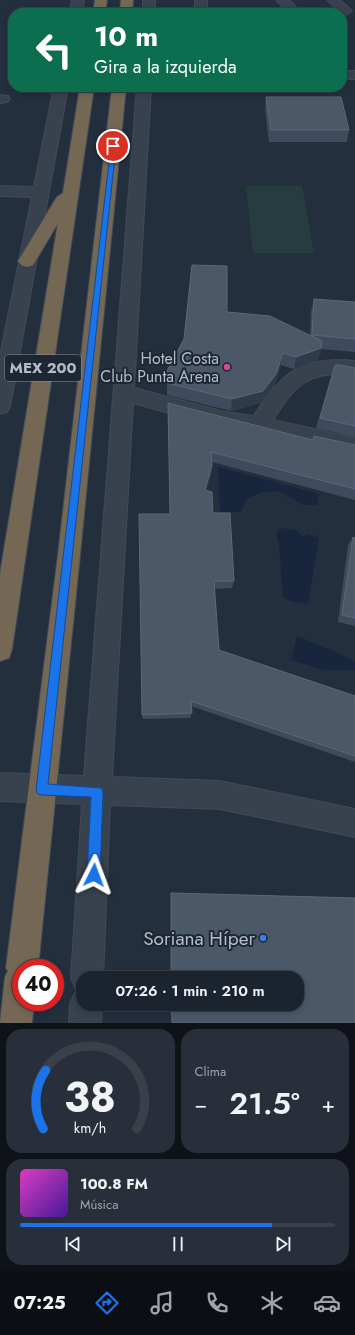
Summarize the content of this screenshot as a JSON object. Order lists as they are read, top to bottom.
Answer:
{
  "streets": {
    "highway": ["MEX 200"]
  },
  "places": ["Hotel Costa Club Punta Arena", "Soriana Híper"],
  "page": {
    "turn": ["10 m", "Gira a la izquierda"],
    "limit": "40",
    "trip": "07:26 · 1 min · 210 m",
    "tile": "Clima",
    "heat": ["−", "21.5°", "+"],
    "song": ["100.8 FM", "Música"],
    "tabs": "07:25",
    "gauge": ["38", "km/h"]
  }
}
